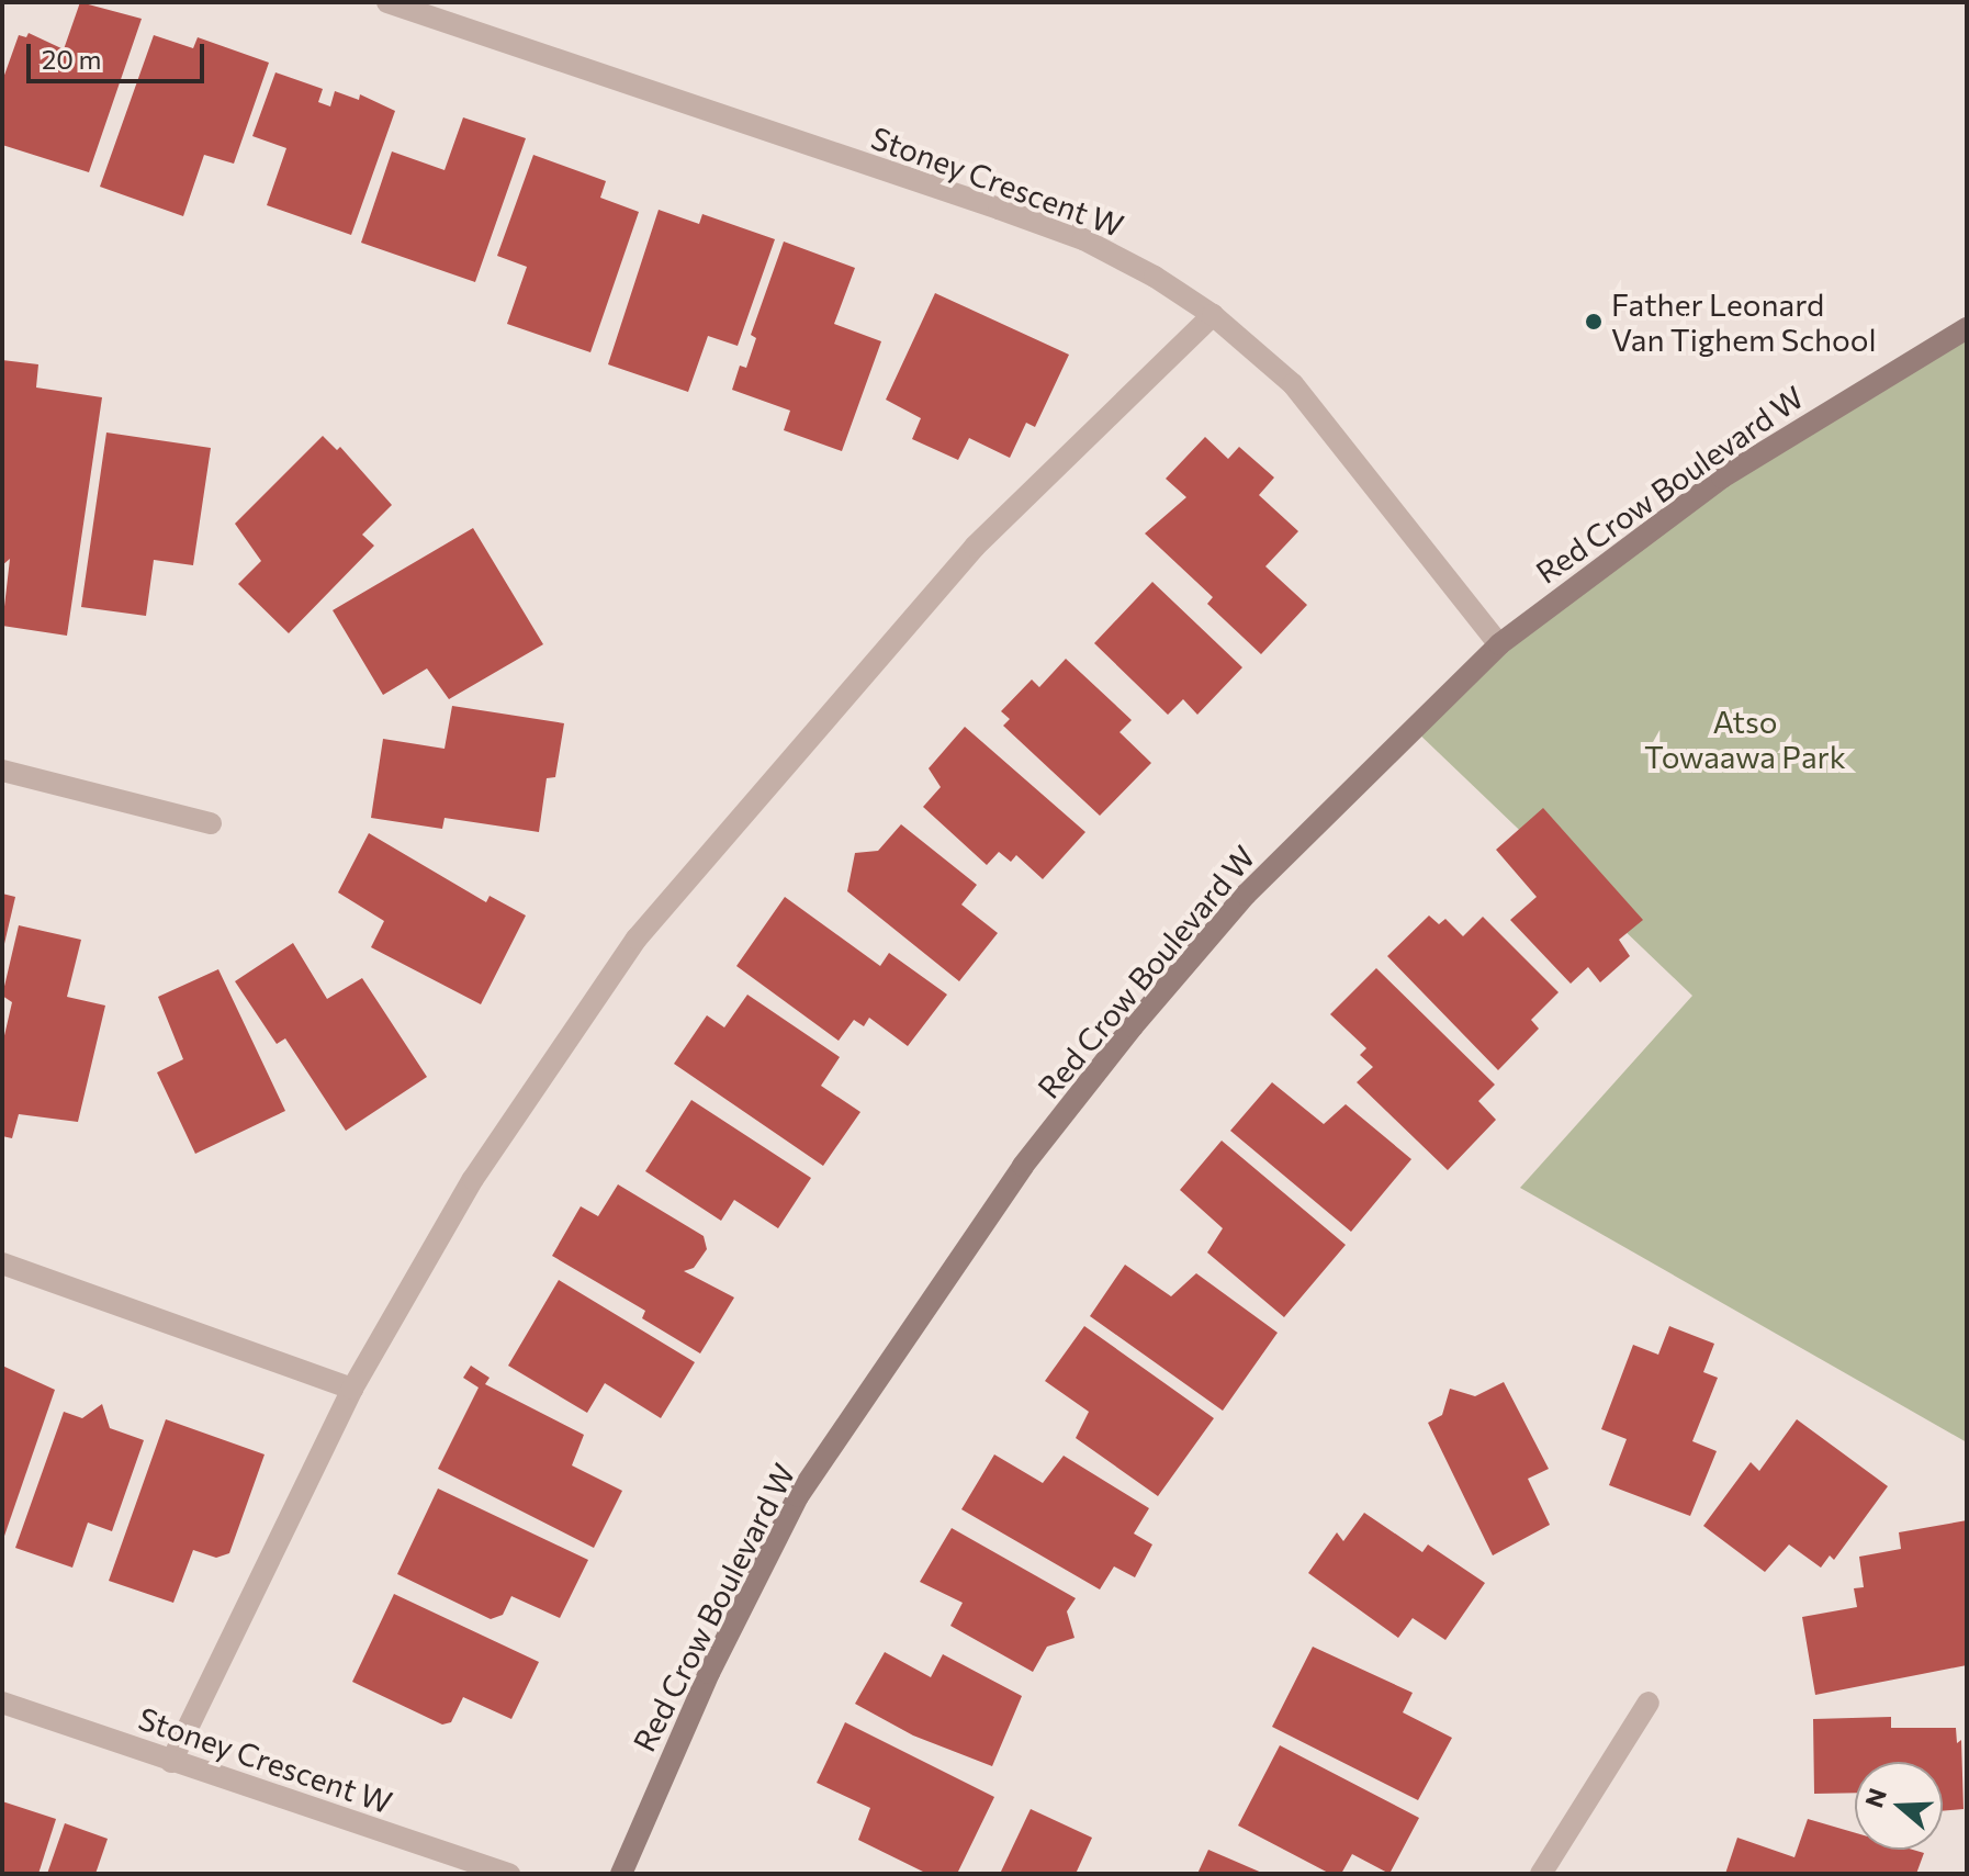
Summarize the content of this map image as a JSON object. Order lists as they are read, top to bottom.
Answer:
{
  "streets": {
    "street": ["Stoney Crescent W", "Red Crow Boulevard W"]
  },
  "crossings": [
    ["Stoney Crescent W", "Red Crow Boulevard W"]
  ],
  "parks": ["Atso Towaawa Park"],
  "places": ["Father Leonard Van Tighem School"],
  "scale_bar": "20 m",
  "north": "left"
}
